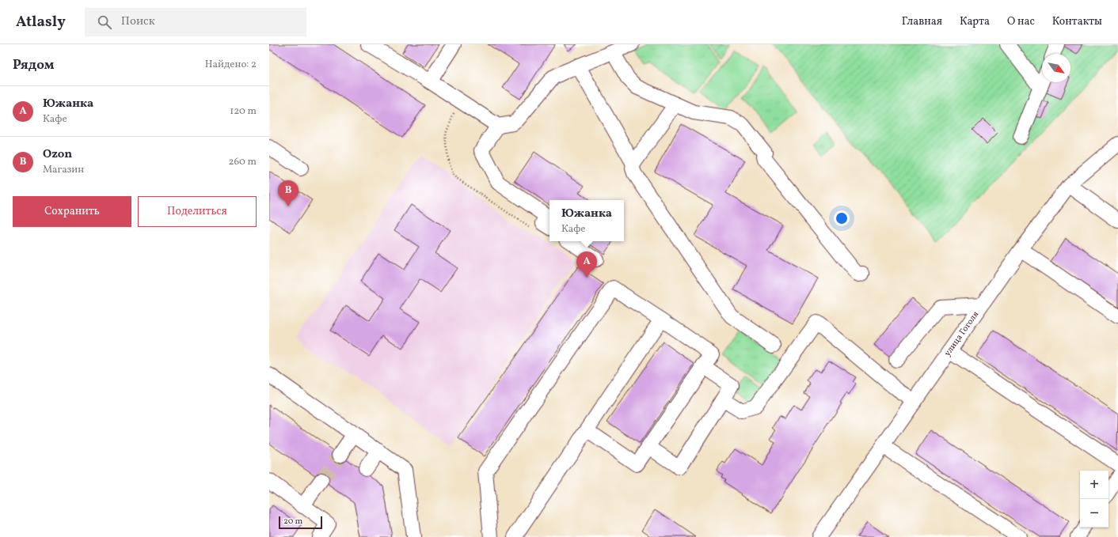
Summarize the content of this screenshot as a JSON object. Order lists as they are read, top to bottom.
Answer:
{
  "streets": {
    "street": ["улица Гоголя"]
  },
  "scale_bar": "20 m",
  "north": "bottom right",
  "page": {
    "header": "Atlasly",
    "search": "Поиск",
    "nav": [
      "Главная",
      "Карта",
      "О нас",
      "Контакты"
    ],
    "heading": ["Рядом", "Найдено: 2"],
    "list": [
      {
        "mark": "A",
        "name": "Южанка",
        "note": "Кафе",
        "value": "120 m"
      },
      {
        "mark": "B",
        "name": "Ozon",
        "note": "Магазин",
        "value": "260 m"
      }
    ],
    "pins": ["B", "A"],
    "buttons": ["Сохранить", "Поделиться"],
    "popup": ["Южанка", "Кафе"],
    "map_buttons": ["+", "−"],
    "scale": "20 m"
  }
}
